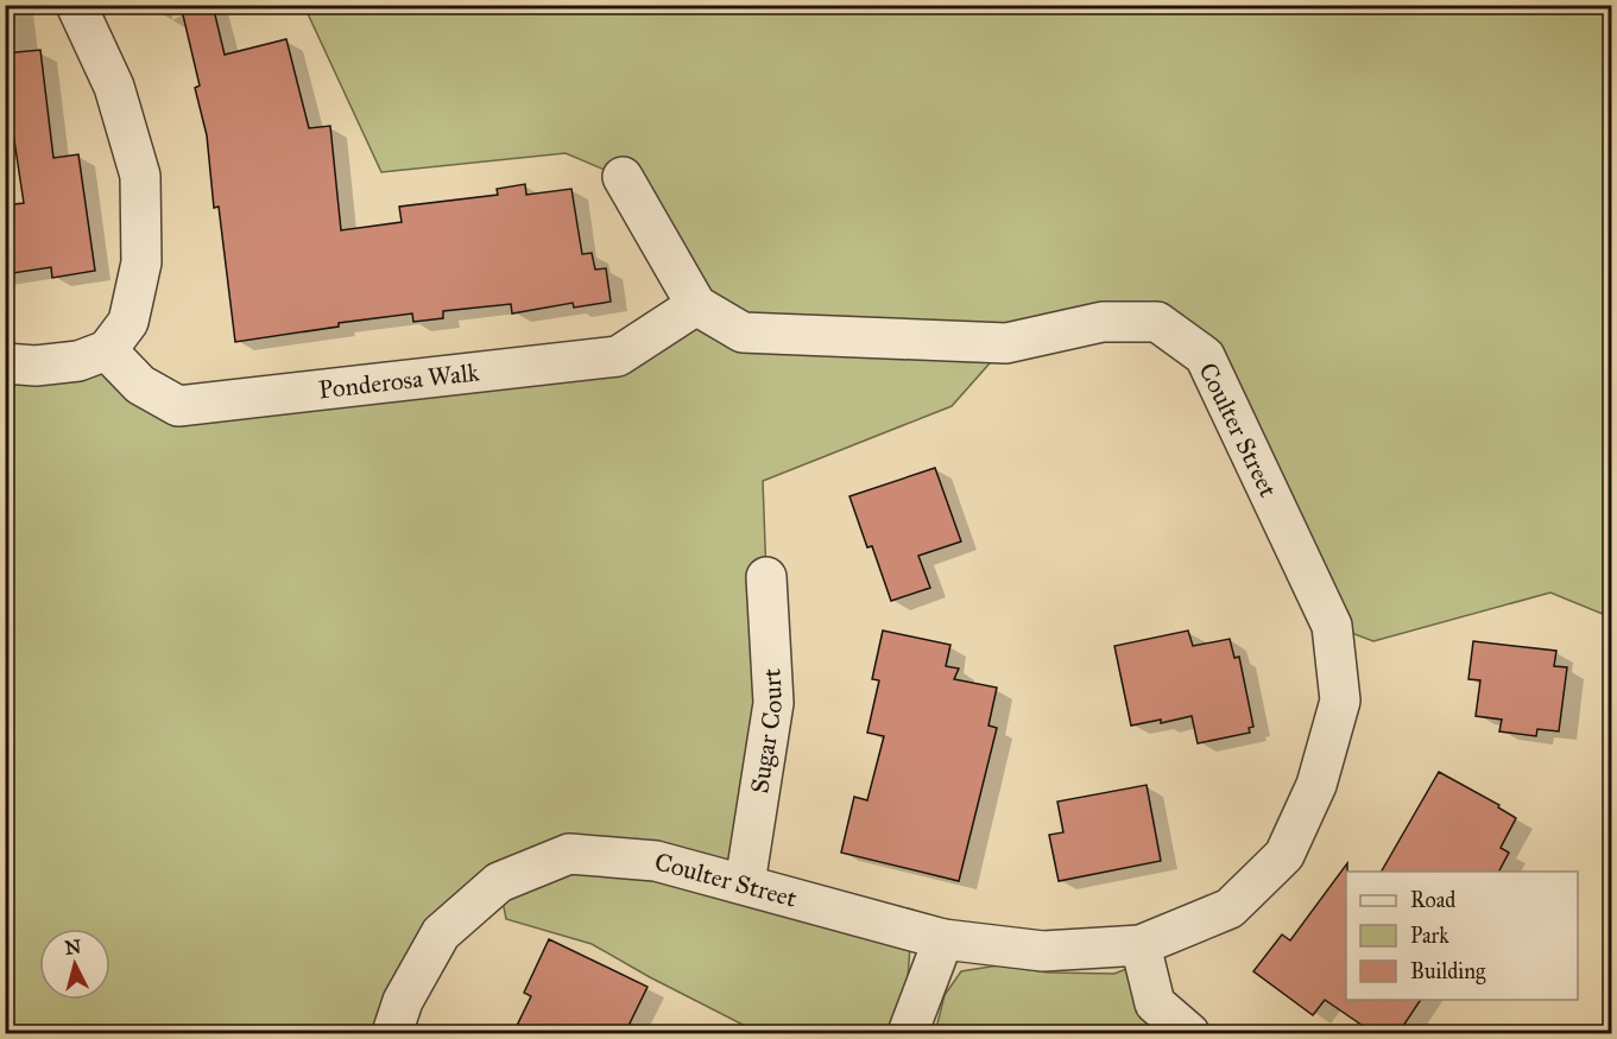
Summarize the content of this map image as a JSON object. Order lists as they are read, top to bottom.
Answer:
{
  "streets": {
    "street": ["Ponderosa Walk", "Coulter Street", "Sugar Court"]
  },
  "crossings": [
    ["Ponderosa Walk", "Coulter Street"],
    ["Coulter Street", "Sugar Court"]
  ],
  "legend": ["Road", "Park", "Building"],
  "north": "top"
}
